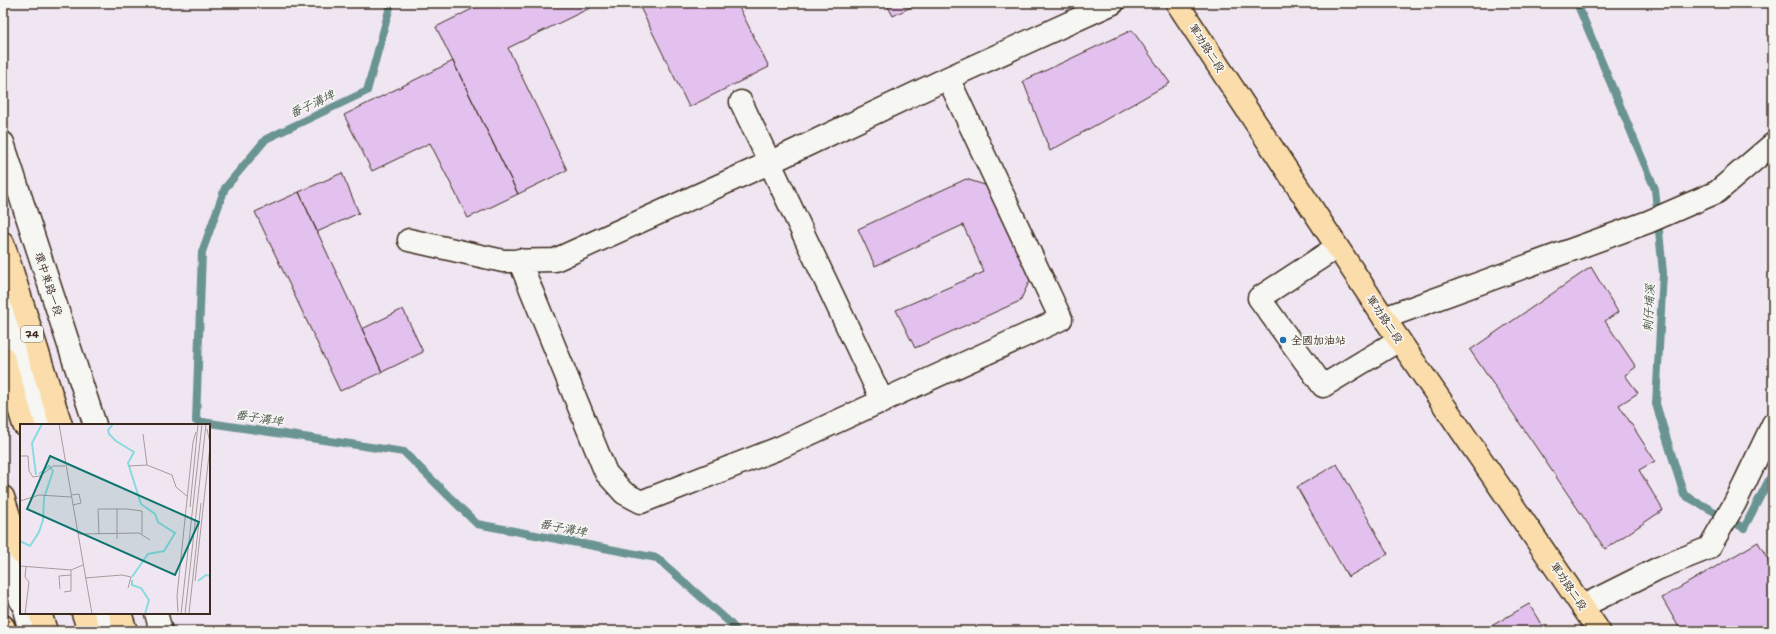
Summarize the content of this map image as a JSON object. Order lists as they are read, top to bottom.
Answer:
{
  "streets": {
    "main road": ["軍功路二段", "74"],
    "street": ["環中東路一段"]
  },
  "water": ["番子溝埤", "刺仔埔溪"],
  "places": ["全國加油站"]
}
